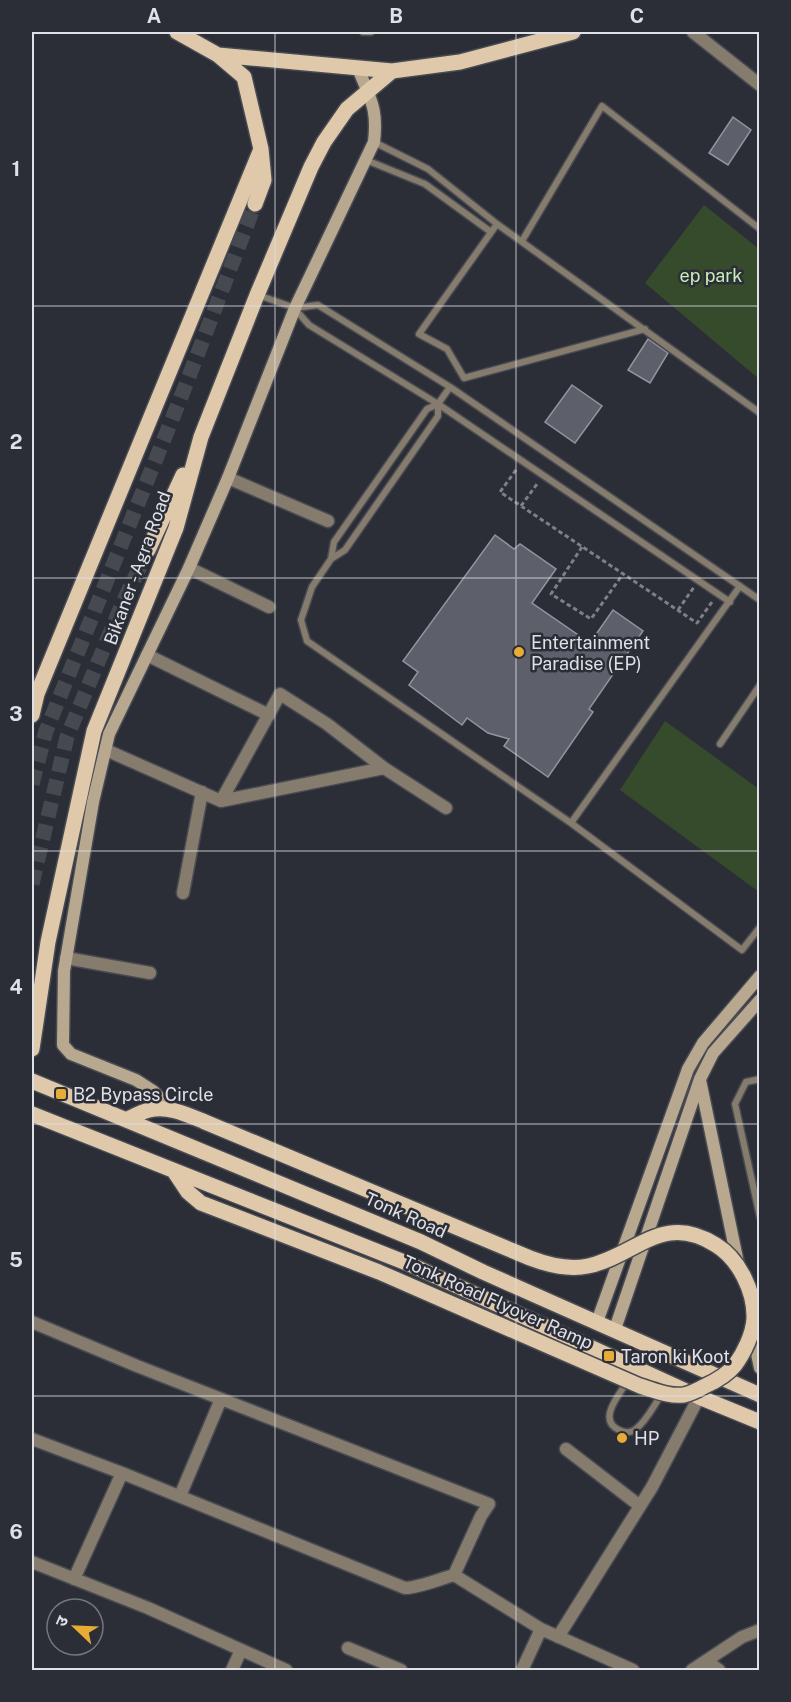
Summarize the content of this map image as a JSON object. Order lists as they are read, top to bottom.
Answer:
{
  "streets": {
    "main road": ["Bikaner - Agra Road", "Tonk Road", "Tonk Road Flyover Ramp"]
  },
  "crossings": [
    ["Tonk Road", "Tonk Road Flyover Ramp"]
  ],
  "parks": ["ep park"],
  "places": {
    "other": ["Entertainment Paradise (EP)", "HP"],
    "transit": ["B2 Bypass Circle", "Taron ki Koot"]
  },
  "north": "top left",
  "grid": {
    "columns": ["A", "B", "C"],
    "rows": [
      "1",
      "2",
      "3",
      "4",
      "5",
      "6"
    ]
  }
}
